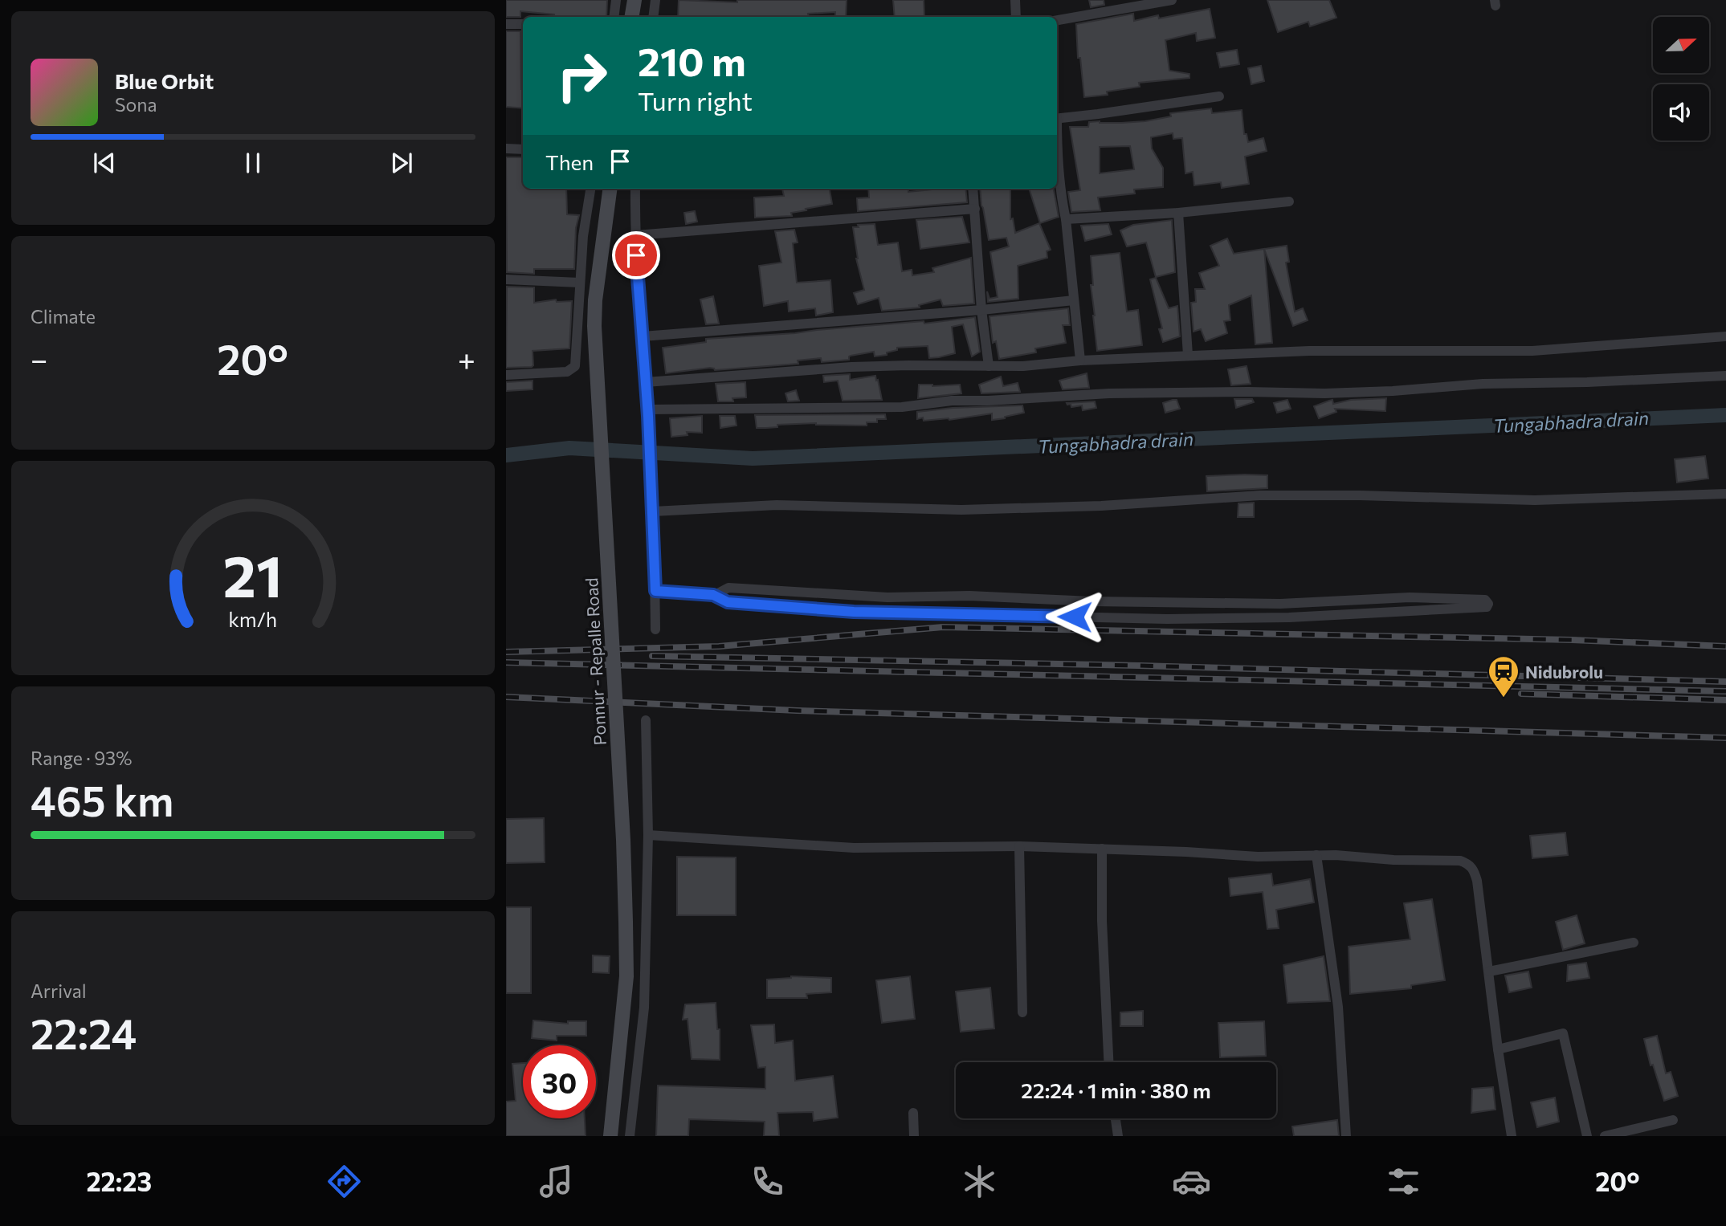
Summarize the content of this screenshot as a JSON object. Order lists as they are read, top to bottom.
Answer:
{
  "streets": {
    "main road": ["Ponnur - Repalle Road"]
  },
  "water": ["Tungabhadra drain"],
  "places": {
    "station": ["Nidubrolu"]
  },
  "north": "right",
  "page": {
    "turn": ["210 m", "Turn right"],
    "song": ["Blue Orbit", "Sona"],
    "then": "Then",
    "tile": [
      "Climate",
      ["Range · 93%", "465 km"],
      ["Arrival", "22:24"]
    ],
    "heat": ["−", "20°", "+"],
    "limit": "30",
    "trip": "22:24 · 1 min · 380 m",
    "tabs": ["22:23", "20°"],
    "gauge": ["21", "km/h"]
  }
}
